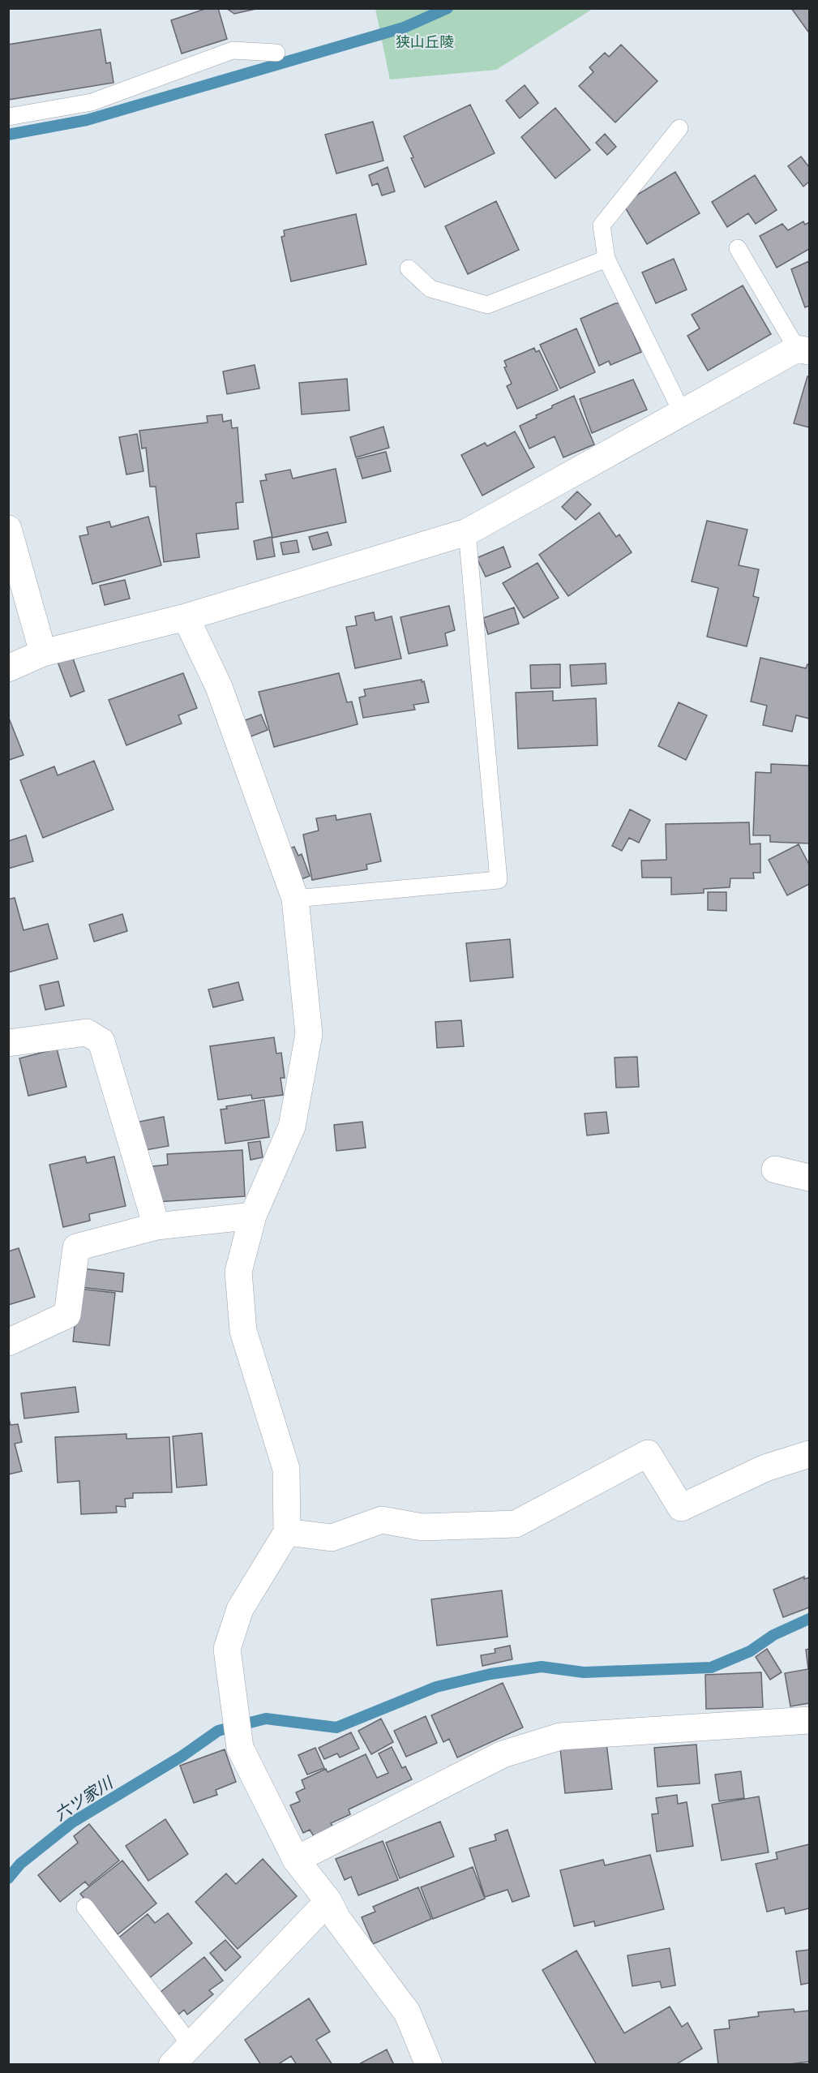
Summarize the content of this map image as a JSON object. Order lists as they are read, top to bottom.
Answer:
{
  "water": ["六ツ家川"],
  "parks": ["狭山丘陵"]
}
